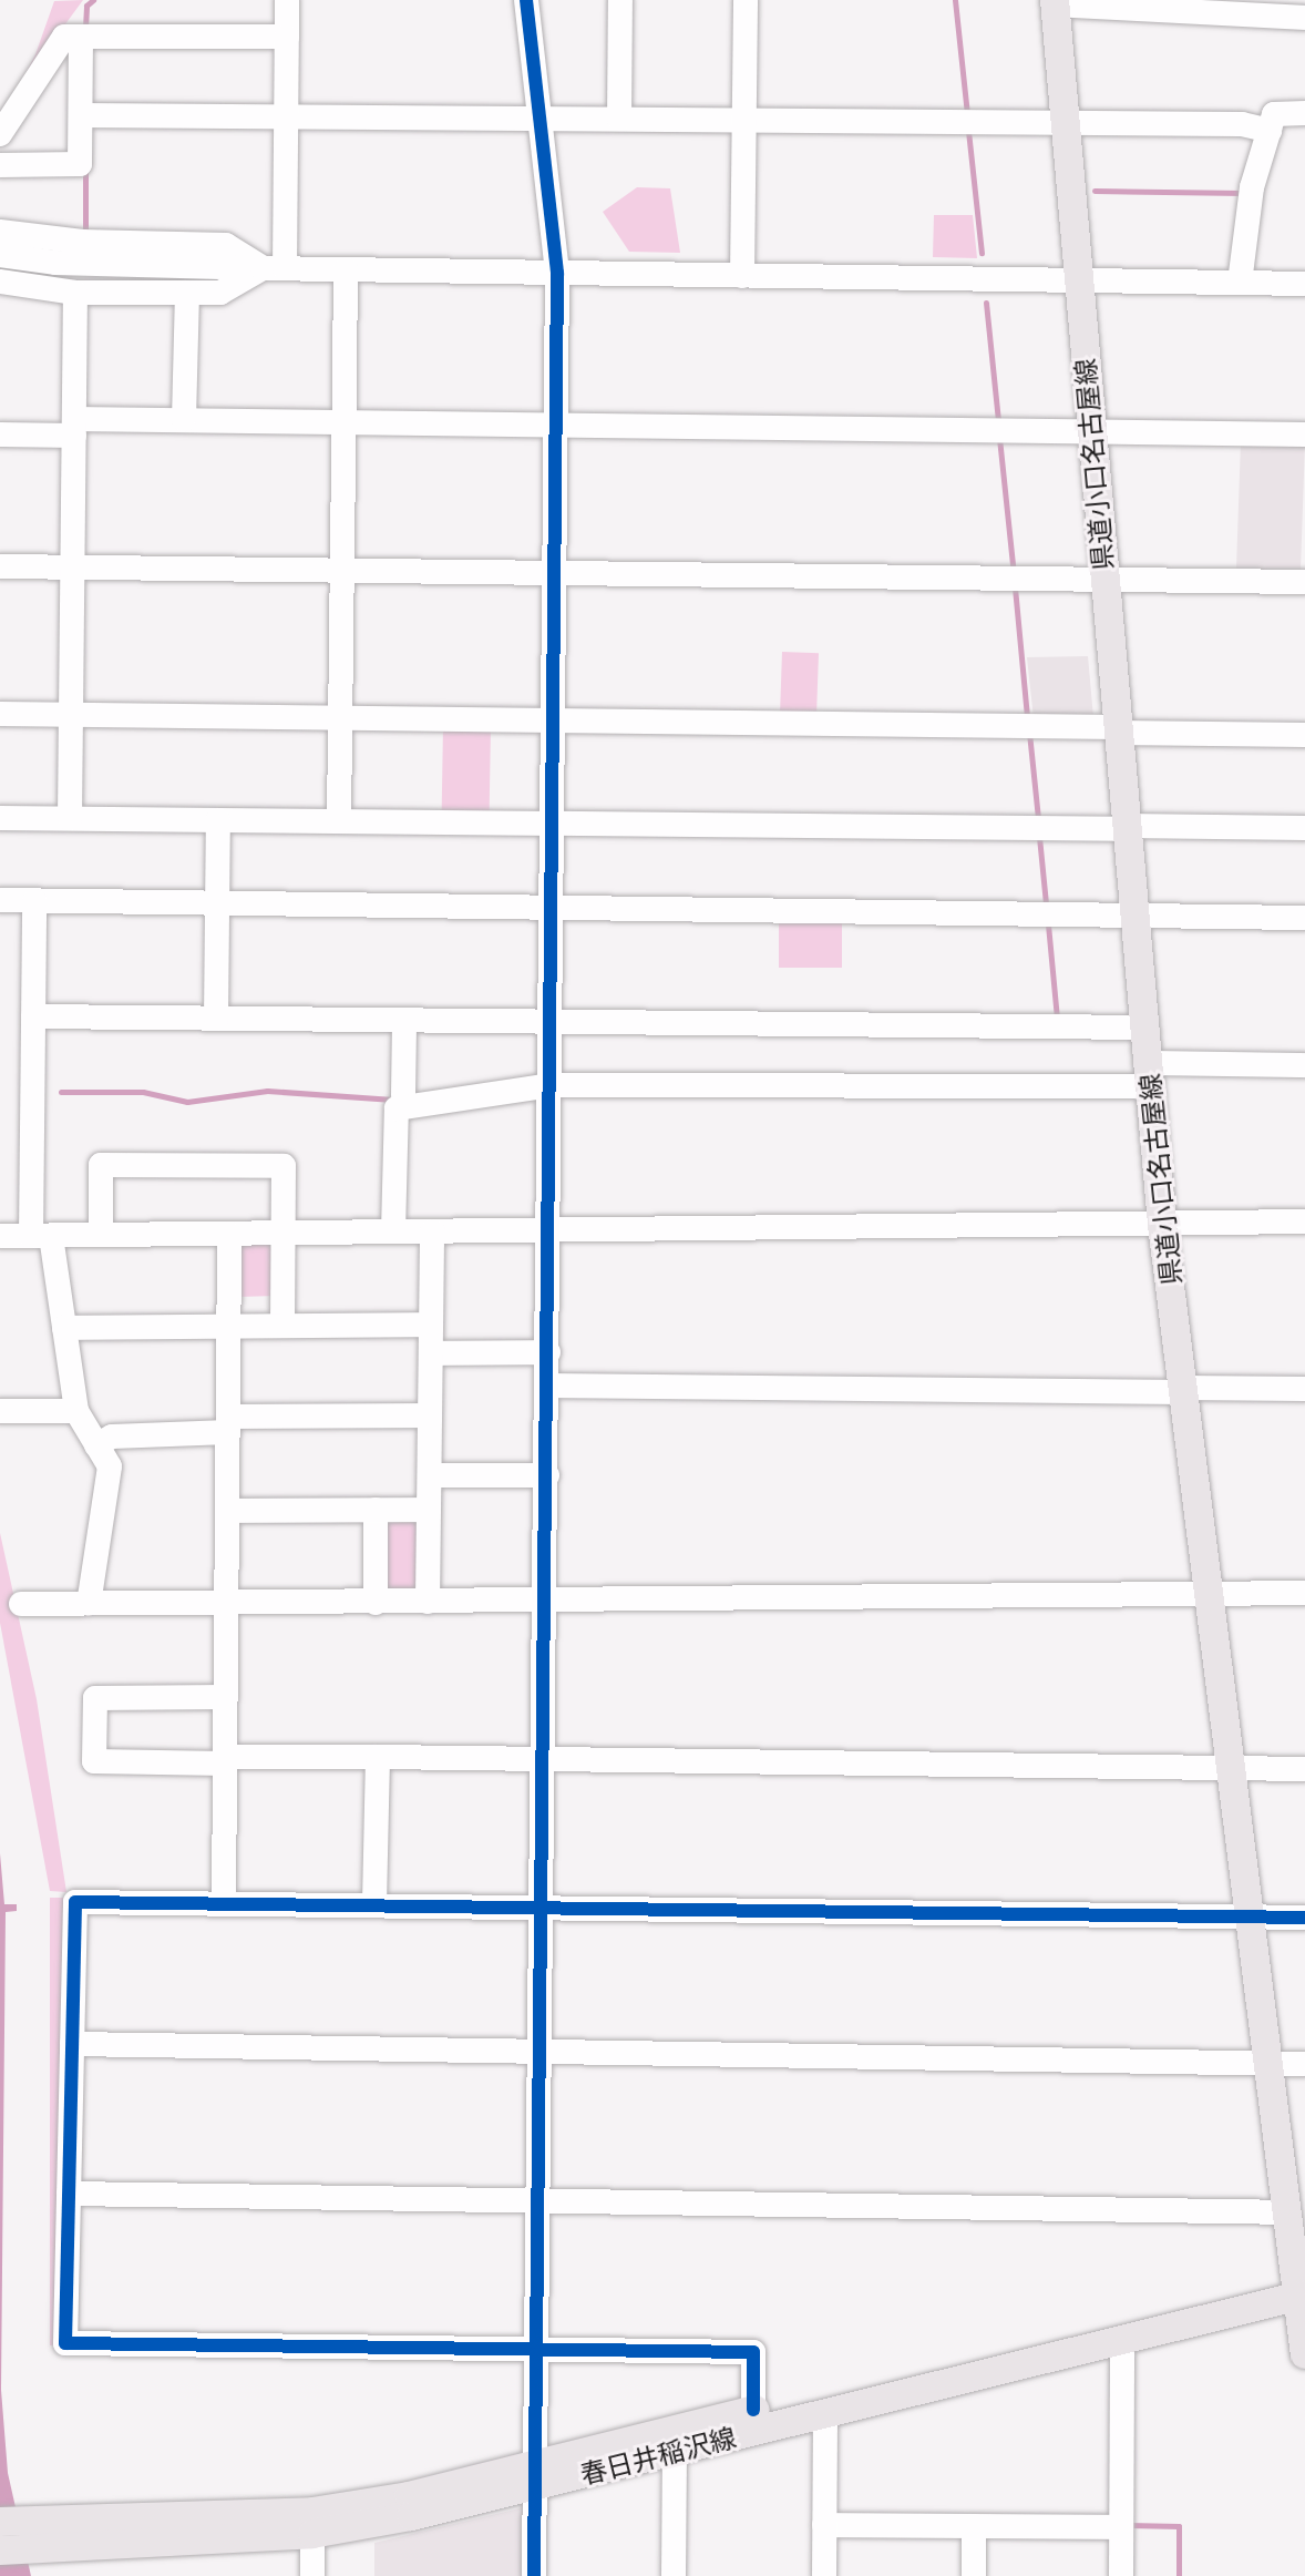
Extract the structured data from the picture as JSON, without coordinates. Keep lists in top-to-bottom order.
{
  "streets": {
    "main road": ["県道小口名古屋線", "春日井稲沢線"]
  },
  "crossings": [
    ["県道小口名古屋線", "春日井稲沢線"]
  ]
}
